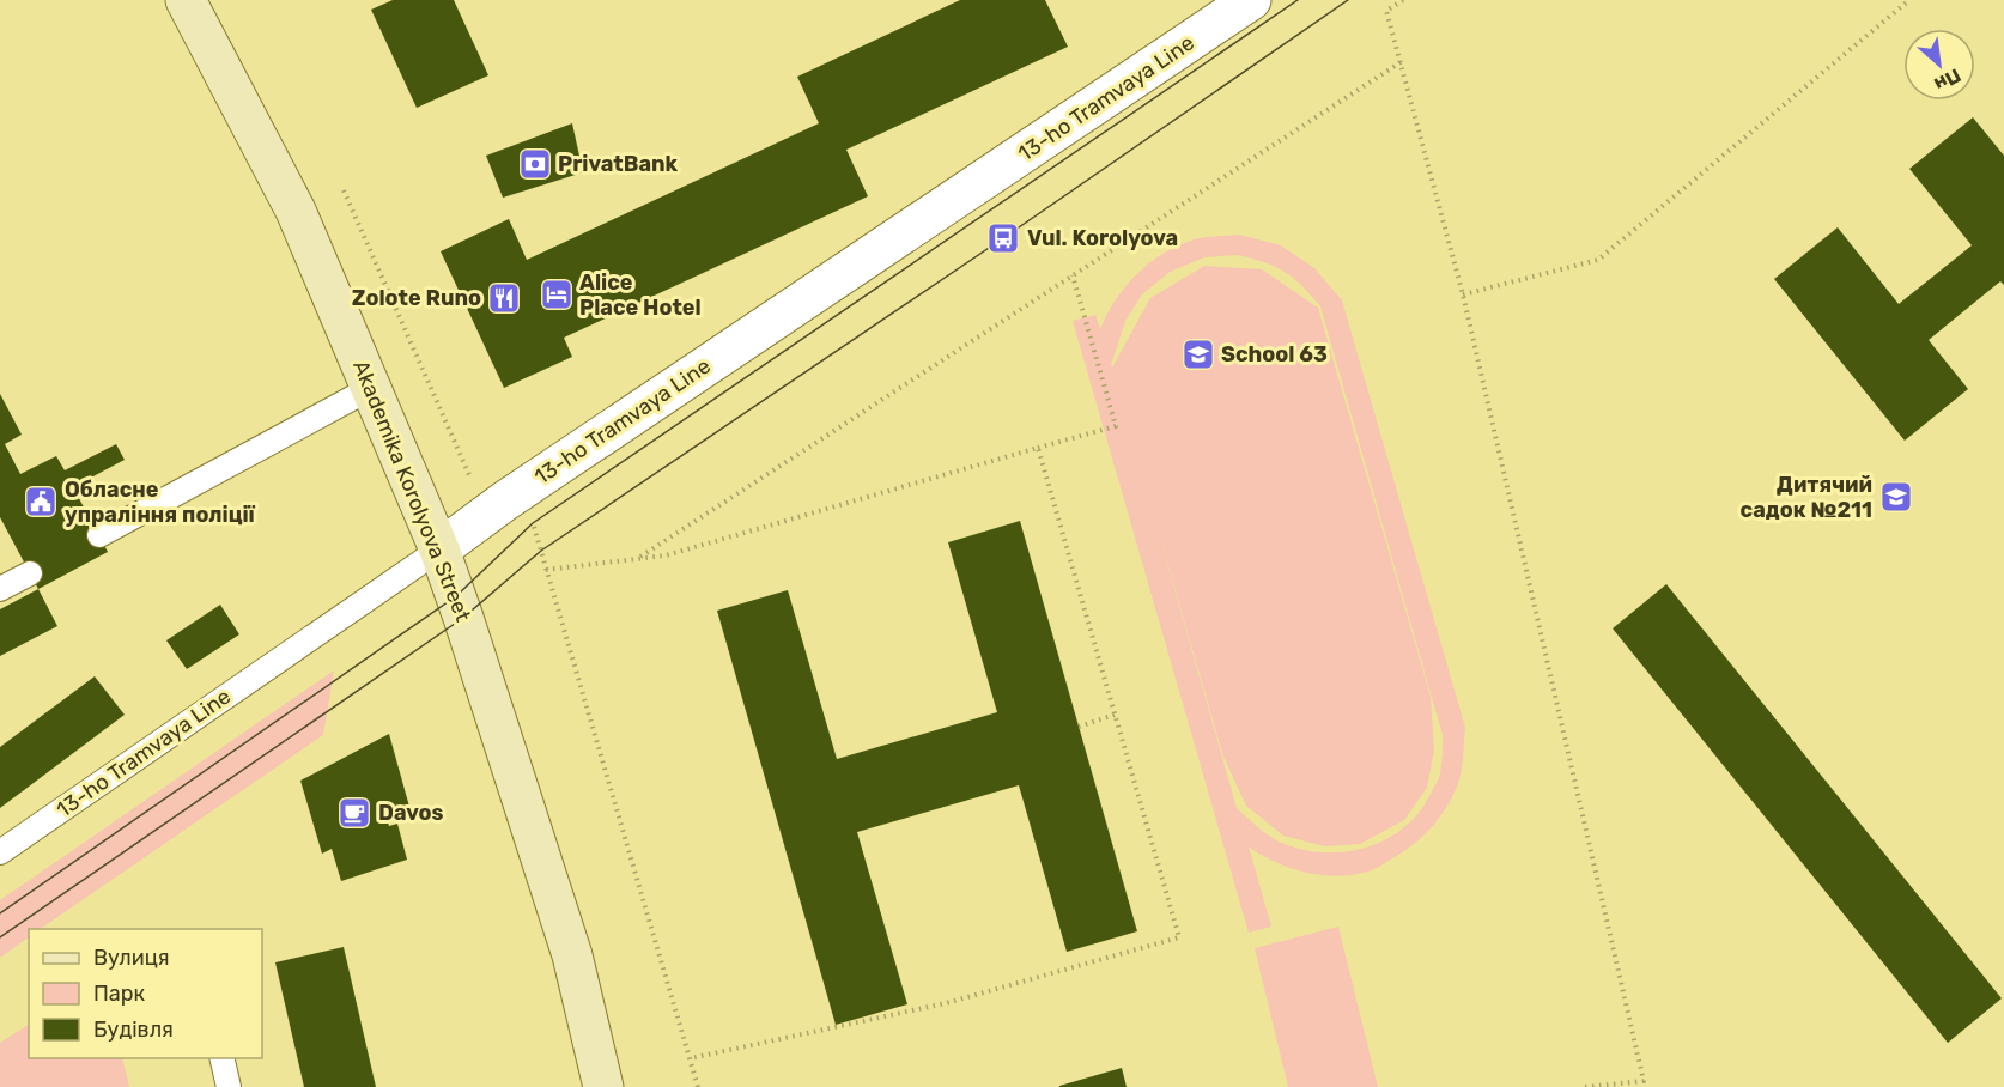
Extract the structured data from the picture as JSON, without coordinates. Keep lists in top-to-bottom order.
{
  "streets": {
    "main road": ["Akademika Korolyova Street"],
    "street": ["13-ho Tramvaya Line"]
  },
  "crossings": [
    ["13-ho Tramvaya Line", "Akademika Korolyova Street"]
  ],
  "places": {
    "bank": ["PrivatBank"],
    "bus stop": ["Vul. Korolyova"],
    "hotel": ["Alice Place Hotel"],
    "restaurant": ["Zolote Runo"],
    "school or university": ["School 63", "Дитячий садок №211"],
    "public building": ["Обласне упраління поліції"],
    "cafe": ["Davos"]
  },
  "legend": ["Вулиця", "Парк", "Будівля"],
  "north": "bottom right"
}
